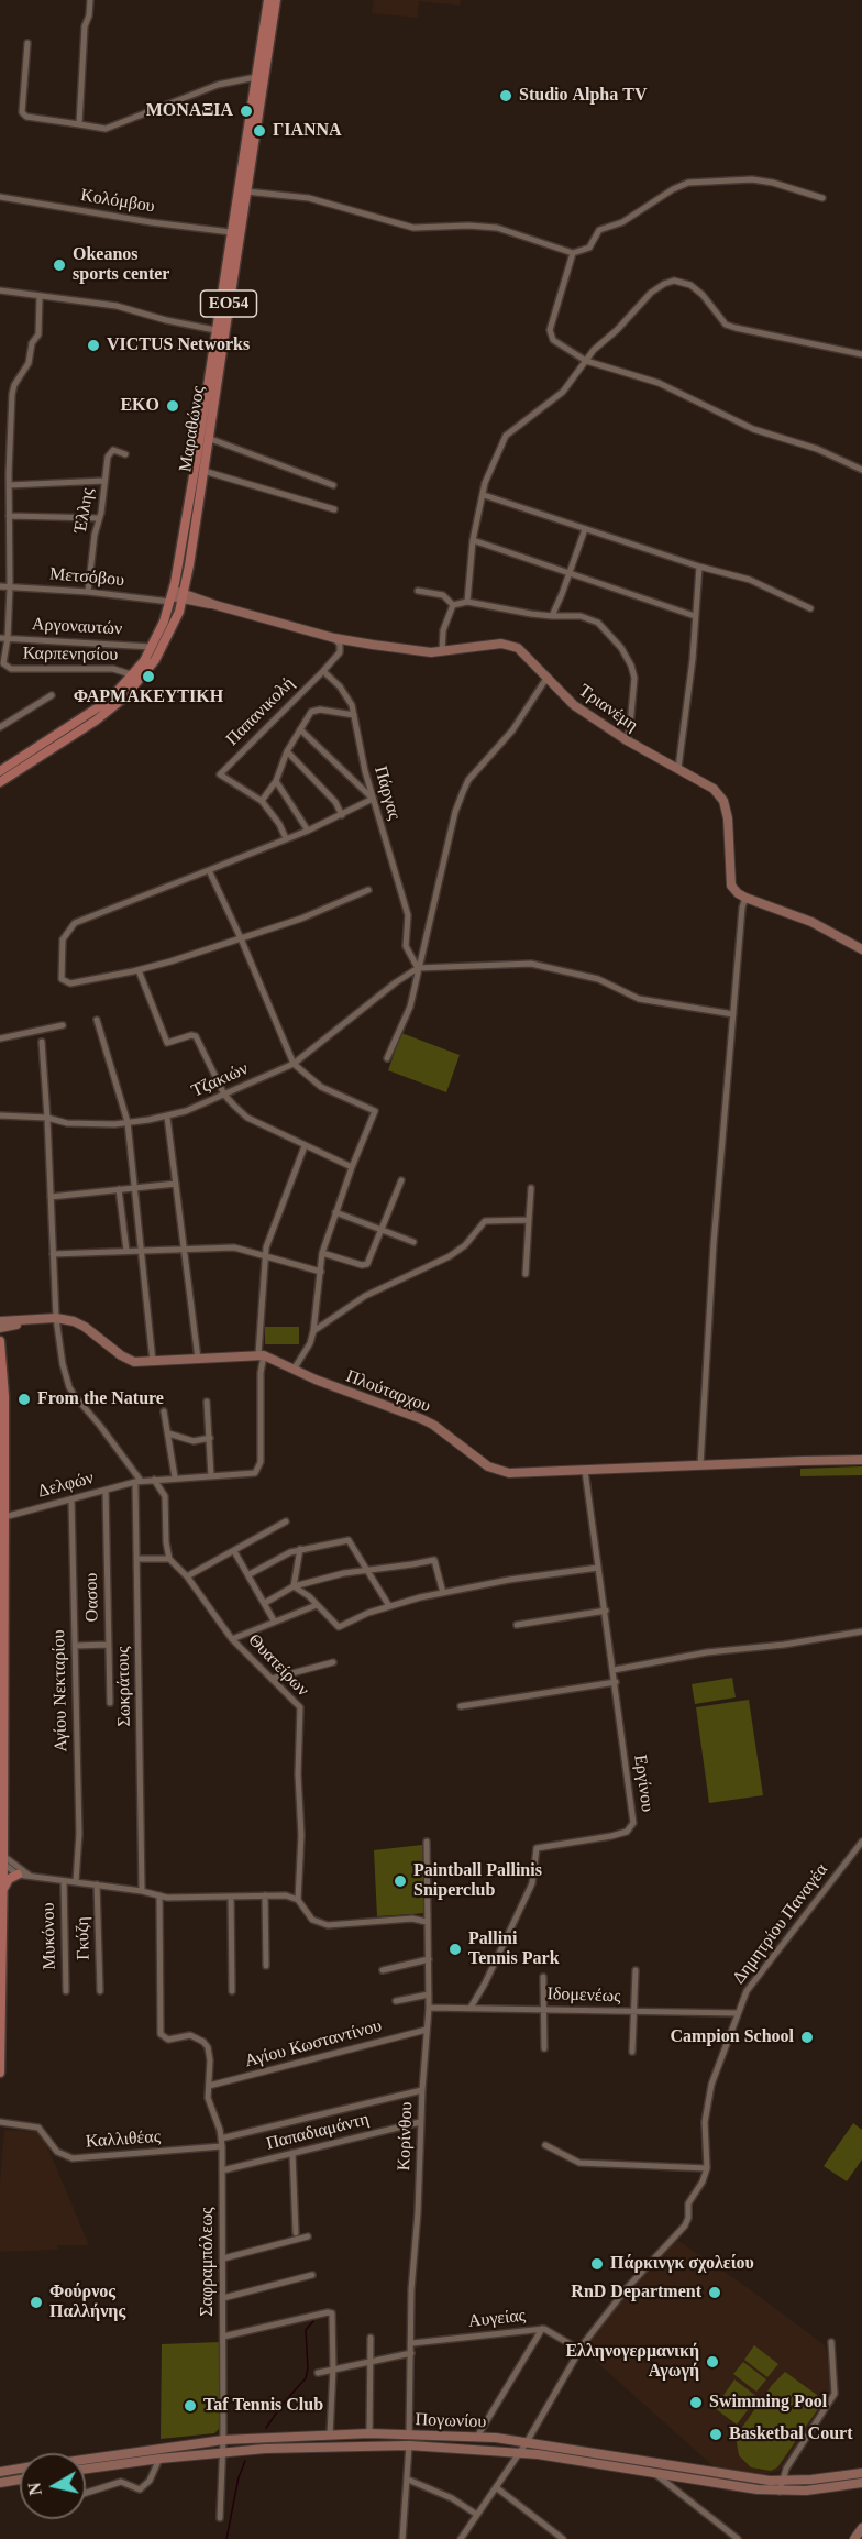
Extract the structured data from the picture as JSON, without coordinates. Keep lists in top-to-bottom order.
{
  "streets": {
    "main road": ["ΕΟ54", "Μαραθώνος"],
    "street": [
      "Κολόμβου",
      "Έλλης",
      "Μετσόβου",
      "Αργοναυτών",
      "Καρπενησίου",
      "Τριανέμη",
      "Παπανικολή",
      "Πάργας",
      "Τζακιών",
      "Πλούταρχου",
      "Δελφών",
      "Οασου",
      "Θυατείρων",
      "Σωκράτους",
      "Αγίου Νεκταρίου",
      "Εργίνου",
      "Δημητρίου Παναγέα",
      "Μυκόνου",
      "Γκύζη",
      "Ιδομενέως",
      "Αγίου Κωσταντίνου",
      "Παπαδιαμάντη",
      "Κορίνθου",
      "Καλλιθέας",
      "Σαφραμπόλεως",
      "Αυγείας",
      "Πογωνίου"
    ]
  },
  "crossings": [
    ["Κολόμβου", "Μαραθώνος"],
    ["Μαραθώνος", "Μετσόβου"],
    ["Μαραθώνος", "Αργοναυτών"],
    ["Μαραθώνος", "Καρπενησίου"],
    ["Μαραθώνος", "Τριανέμη"],
    ["Έλλης", "Μετσόβου"],
    ["Μετσόβου", "Τριανέμη"],
    ["Αργοναυτών", "Καρπενησίου"],
    ["Παπανικολή", "Πάργας"],
    ["Πάργας", "Τζακιών"],
    ["Πλούταρχου", "Δελφών"],
    ["Πλούταρχου", "Εργίνου"],
    ["Δελφών", "Οασου"],
    ["Δελφών", "Σωκράτους"],
    ["Δελφών", "Αγίου Νεκταρίου"],
    ["Εργίνου", "Ιδομενέως"],
    ["Δημητρίου Παναγέα", "Ιδομενέως"],
    ["Δημητρίου Παναγέα", "Αυγείας"],
    ["Δημητρίου Παναγέα", "Πογωνίου"],
    ["Ιδομενέως", "Κορίνθου"],
    ["Αγίου Κωσταντίνου", "Κορίνθου"],
    ["Αγίου Κωσταντίνου", "Σαφραμπόλεως"],
    ["Παπαδιαμάντη", "Κορίνθου"],
    ["Παπαδιαμάντη", "Σαφραμπόλεως"],
    ["Κορίνθου", "Αυγείας"],
    ["Κορίνθου", "Πογωνίου"],
    ["Καλλιθέας", "Σαφραμπόλεως"],
    ["Σαφραμπόλεως", "Πογωνίου"]
  ],
  "places": [
    "Studio Alpha TV",
    "ΜΟΝΑΞΙΑ",
    "ΓΙΑΝΝΑ",
    "Okeanos sports center",
    "VICTUS Networks",
    "EKO",
    "ΦΑΡΜΑΚΕΥΤΙΚΗ",
    "From the Nature",
    "Paintball Pallinis Sniperclub",
    "Pallini Tennis Park",
    "Campion School",
    "Πάρκινγκ σχολείου",
    "RnD Department",
    "Φούρνος Παλλήνης",
    "Ελληνογερμανική Αγωγή",
    "Swimming Pool",
    "Taf Tennis Club",
    "Basketbal Court"
  ],
  "north": "left"
}
